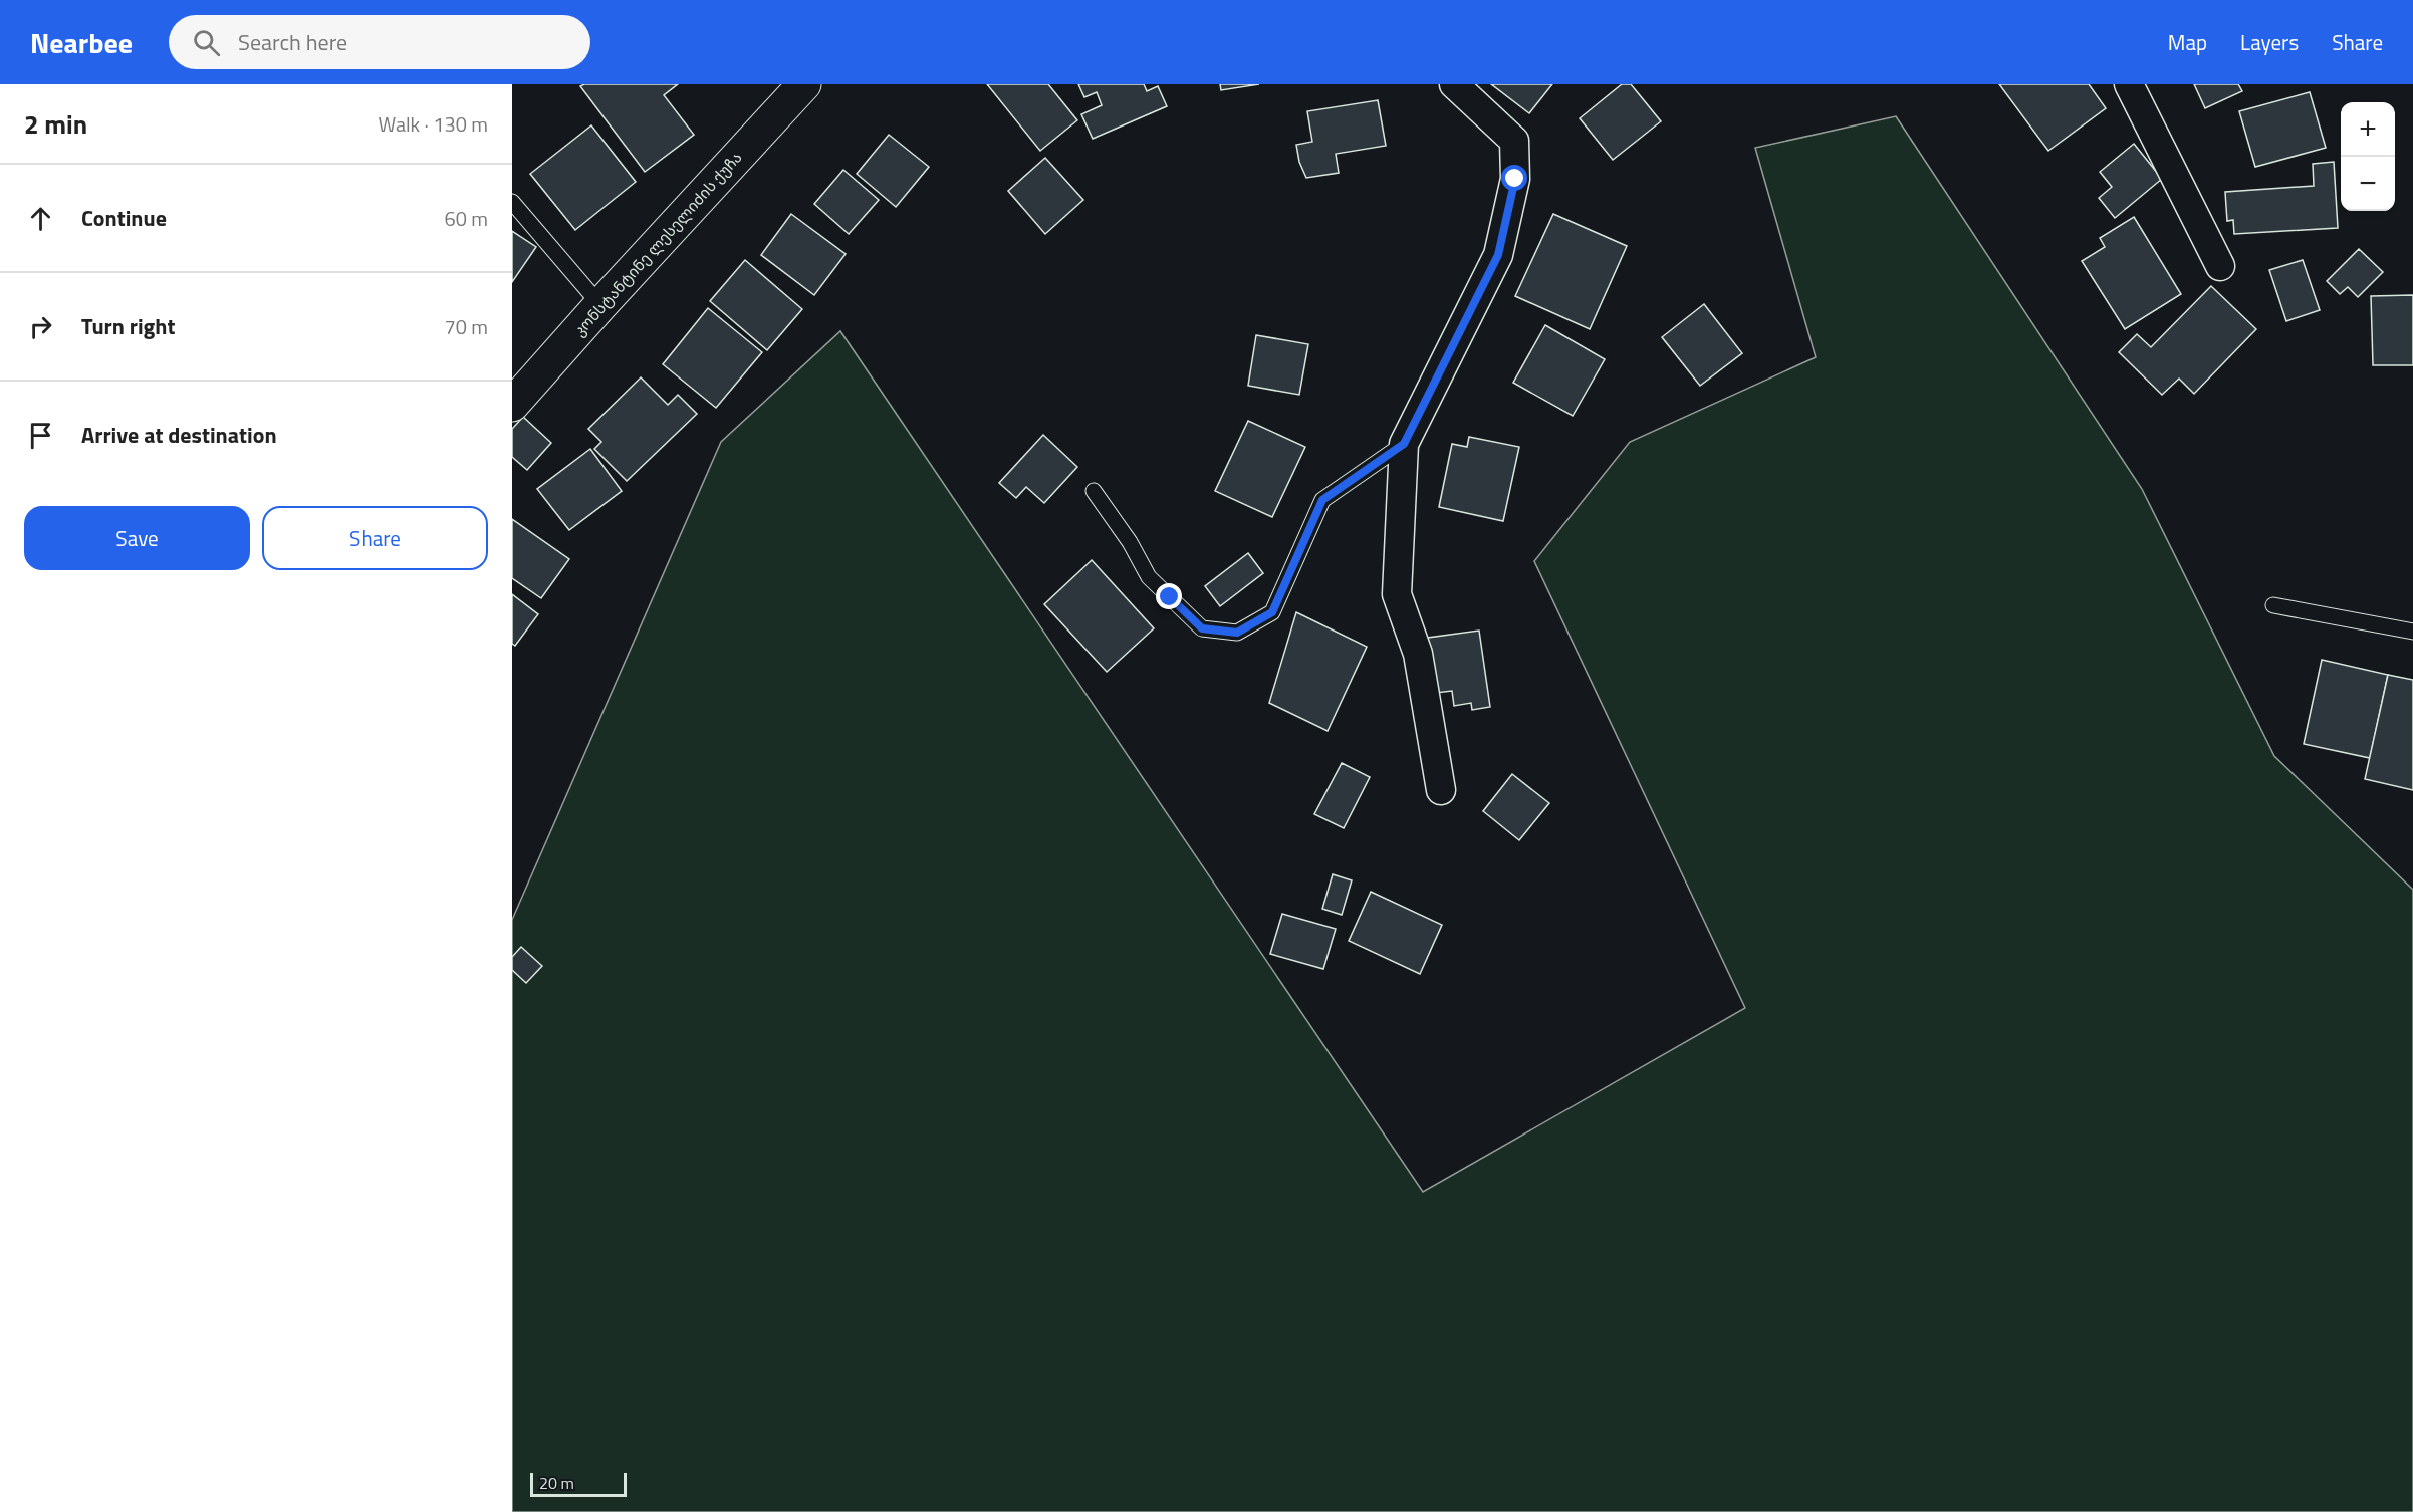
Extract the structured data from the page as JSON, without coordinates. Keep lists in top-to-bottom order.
{
  "streets": {
    "main road": ["კონსტანტინე ლესელიძის ქუჩა"]
  },
  "scale_bar": "20 m",
  "page": {
    "header": "Nearbee",
    "search": "Search here",
    "nav": ["Map", "Layers", "Share"],
    "heading": ["2 min", "Walk · 130 m"],
    "map_buttons": ["+", "−"],
    "list": [
      ["Continue", "60 m"],
      ["Turn right", "70 m"],
      "Arrive at destination"
    ],
    "buttons": ["Save", "Share"],
    "scale": "20 m"
  }
}
